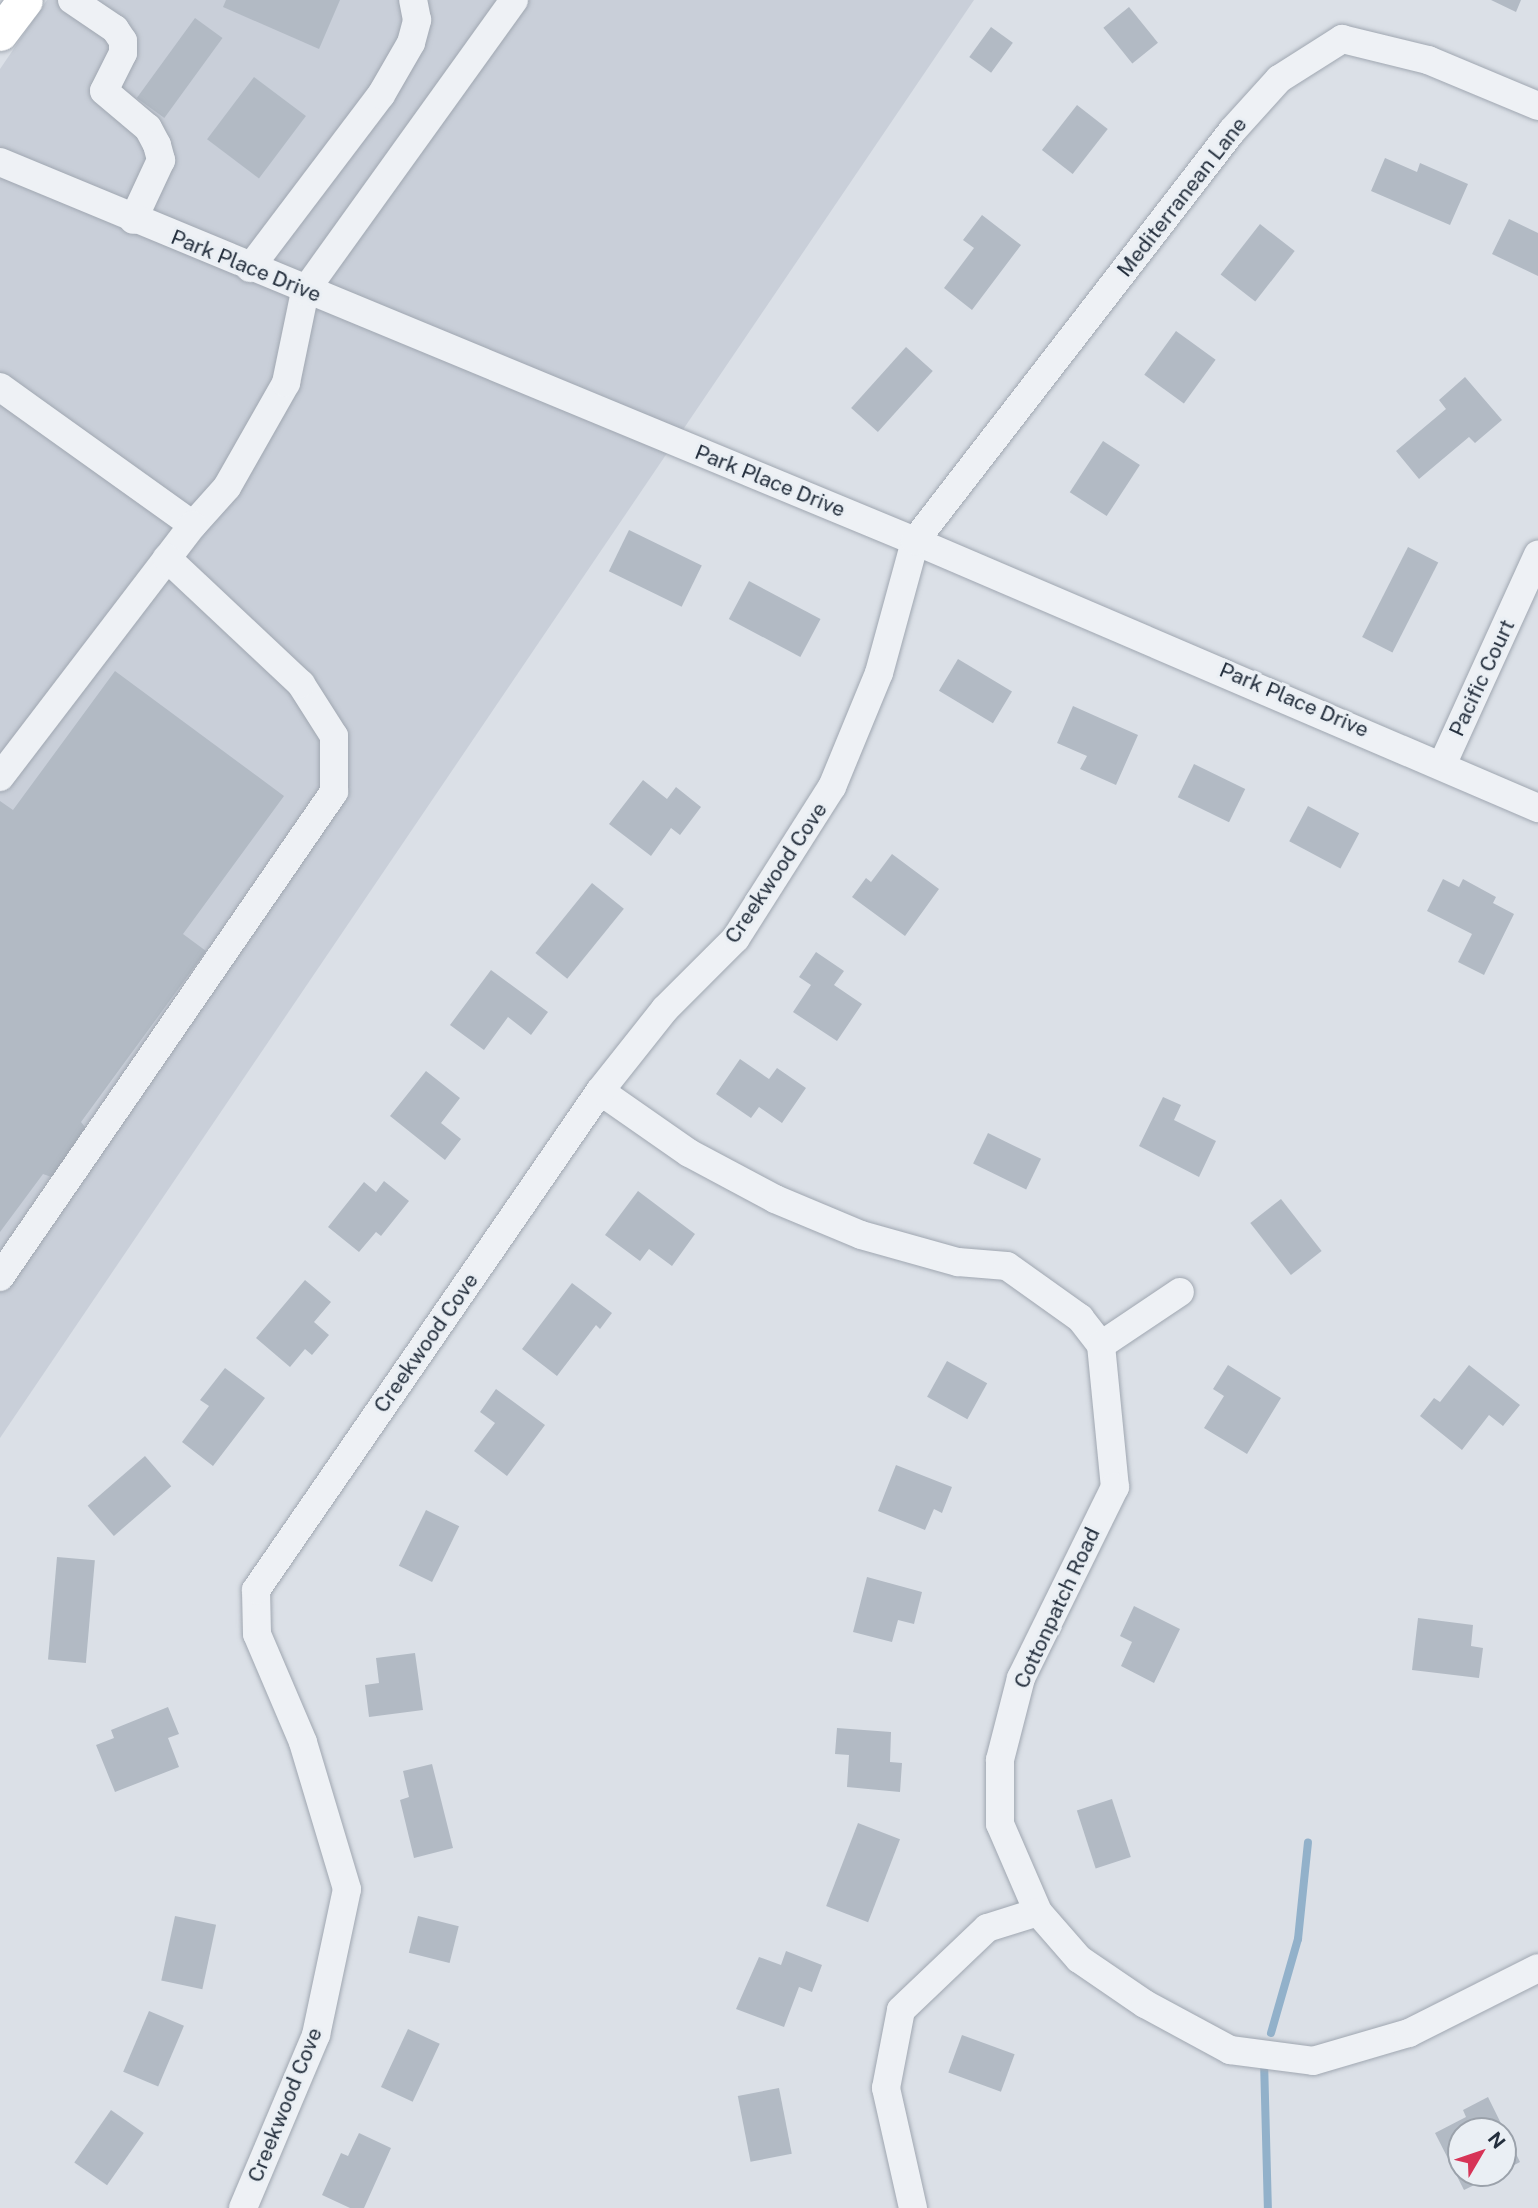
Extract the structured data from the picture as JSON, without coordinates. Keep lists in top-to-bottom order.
{
  "streets": {
    "street": [
      "Mediterranean Lane",
      "Park Place Drive",
      "Pacific Court",
      "Creekwood Cove",
      "Cottonpatch Road"
    ]
  },
  "crossings": [
    ["Mediterranean Lane", "Park Place Drive"],
    ["Mediterranean Lane", "Creekwood Cove"],
    ["Park Place Drive", "Pacific Court"],
    ["Park Place Drive", "Creekwood Cove"]
  ],
  "north": "top right"
}
